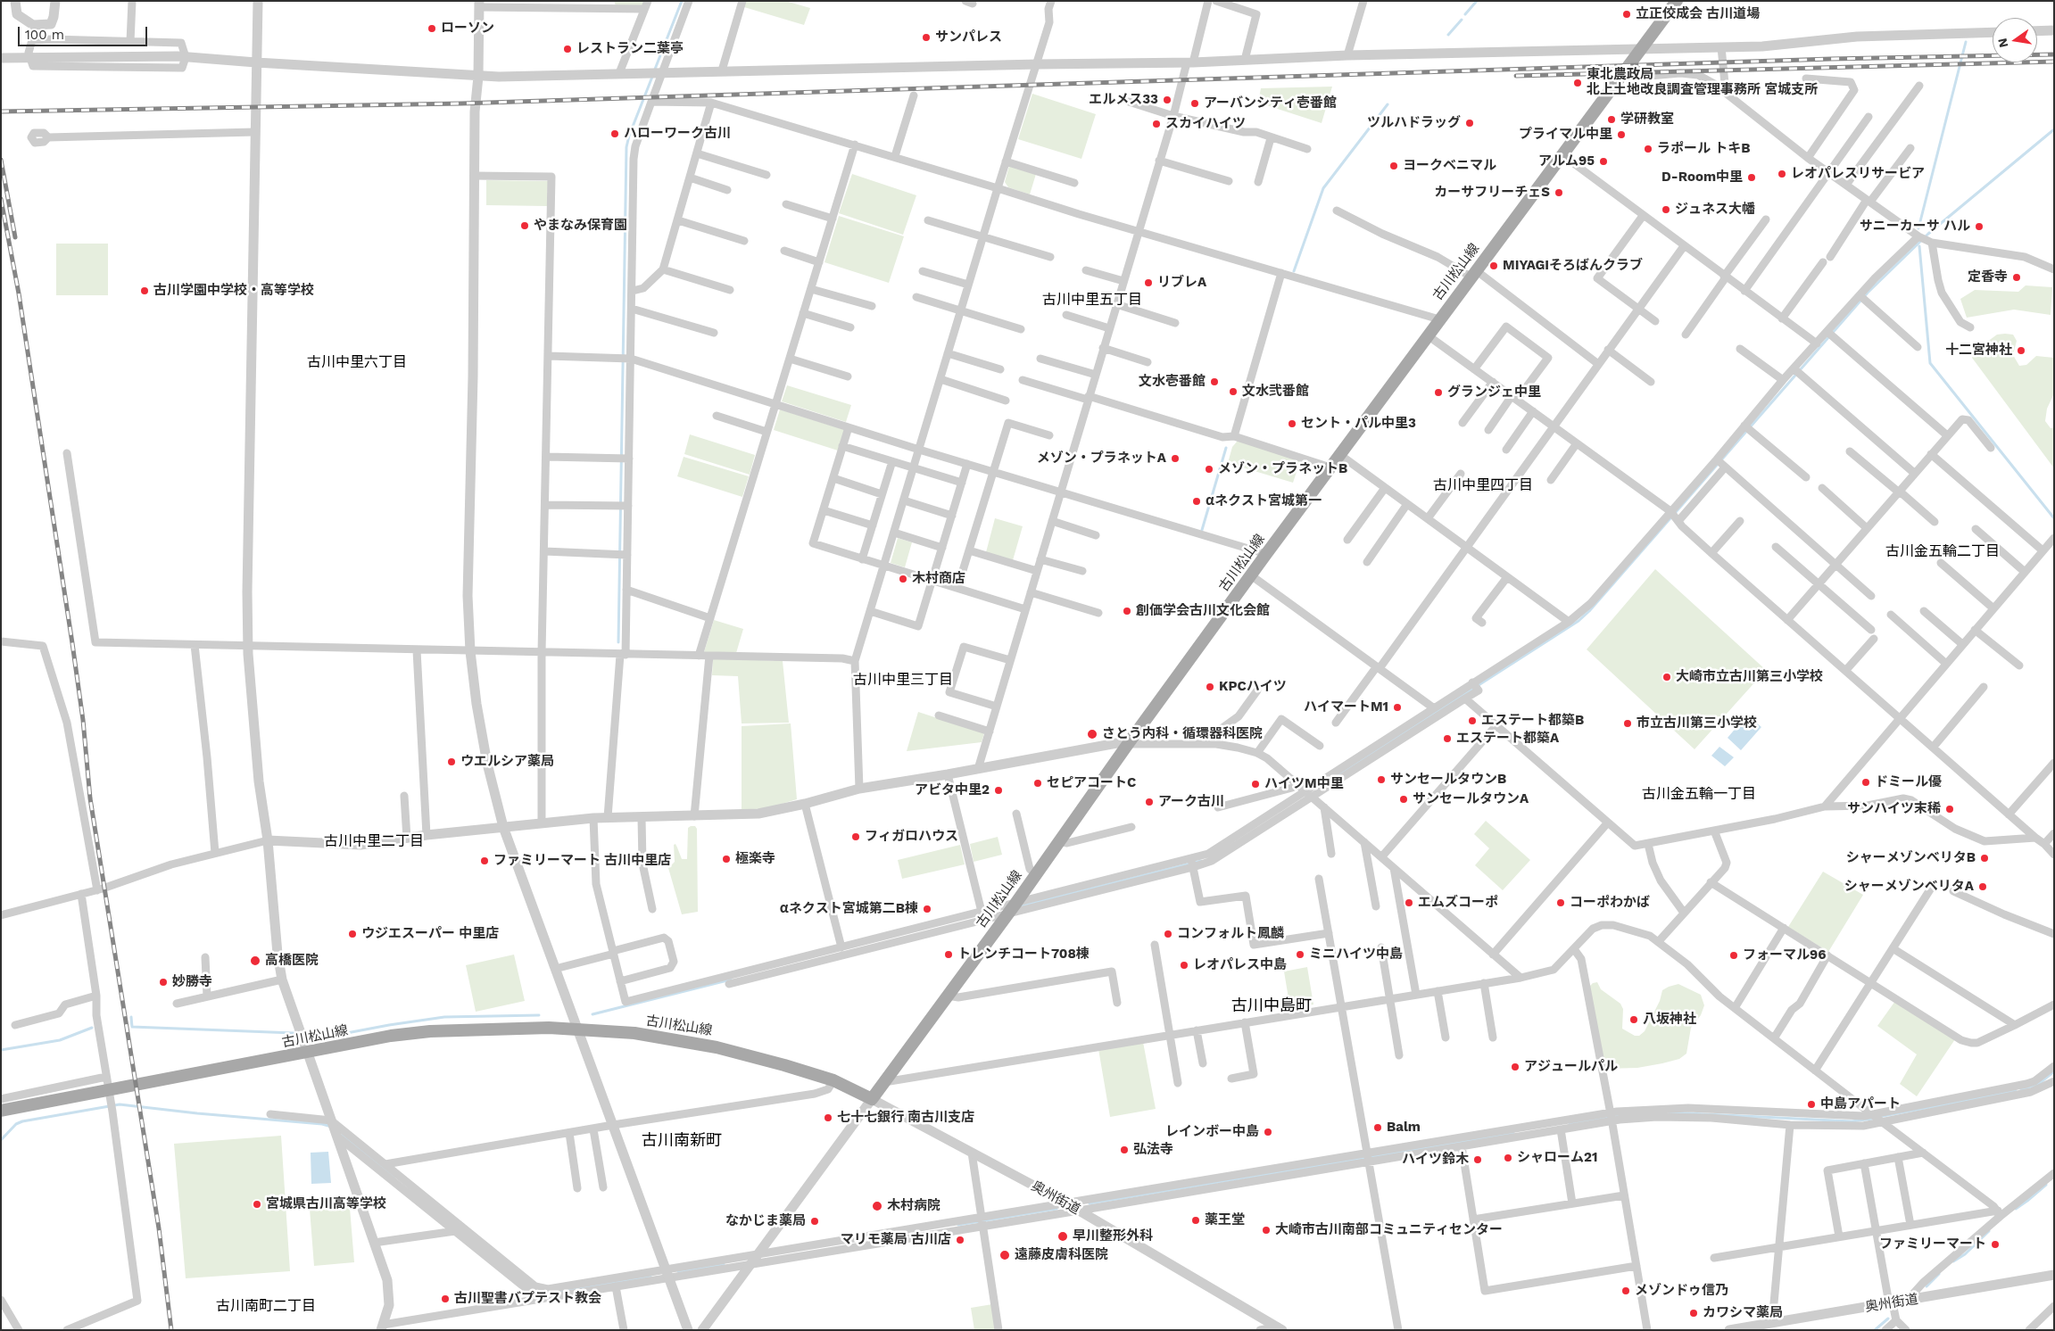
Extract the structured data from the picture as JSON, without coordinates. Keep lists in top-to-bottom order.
{
  "streets": {
    "main road": ["古川松山線"],
    "street": ["奥州街道"]
  },
  "crossings": [
    ["古川松山線", "奥州街道"]
  ],
  "districts": [
    "古川中里五丁目",
    "古川中里六丁目",
    "古川中里四丁目",
    "古川金五輪二丁目",
    "古川中里三丁目",
    "古川金五輪一丁目",
    "古川中里二丁目",
    "古川中島町",
    "古川南新町",
    "古川南町二丁目"
  ],
  "places": [
    "立正佼成会 古川道場",
    "ローソン",
    "サンパレス",
    "レストラン二葉亭",
    "東北農政局 北上土地改良調査管理事務所 宮城支所",
    "エルメス33",
    "アーバンシティ壱番館",
    "学研教室",
    "ツルハドラッグ",
    "スカイハイツ",
    "ハローワーク古川",
    "プライマル中里",
    "ラポール トキB",
    "アルム95",
    "ヨークベニマル",
    "レオパレスリサービア",
    "D-Room中里",
    "カーサフリーチェS",
    "ジュネス大幡",
    "やまなみ保育園",
    "サニーカーサ ハル",
    "MIYAGIそろばんクラブ",
    "定香寺",
    "リブレA",
    "古川学園中学校・高等学校",
    "十二宮神社",
    "文水壱番館",
    "文水弐番館",
    "グランジェ中里",
    "セント・パル中里3",
    "メゾン・プラネットA",
    "メゾン・プラネットB",
    "αネクスト宮城第一",
    "木村商店",
    "創価学会古川文化会館",
    "大崎市立古川第三小学校",
    "KPCハイツ",
    "ハイマートM1",
    "エステート都築B",
    "市立古川第三小学校",
    "さとう内科・循環器科医院",
    "エステート都築A",
    "ウエルシア薬局",
    "サンセールタウンB",
    "ドミール優",
    "セピアコートC",
    "ハイツM中里",
    "アビタ中里2",
    "サンセールタウンA",
    "アーク古川",
    "サンハイツ末稀",
    "フィガロハウス",
    "シャーメゾンベリタB",
    "極楽寺",
    "ファミリーマート 古川中里店",
    "シャーメゾンベリタA",
    "エムズコーポ",
    "コーポわかば",
    "αネクスト宮城第二B棟",
    "ウジエスーパー 中里店",
    "コンフォルト鳳麟",
    "トレンチコート708棟",
    "ミニハイツ中島",
    "フォーマル96",
    "高橋医院",
    "レオパレス中島",
    "妙勝寺",
    "八坂神社",
    "アジュールパル",
    "中島アパート",
    "七十七銀行 南古川支店",
    "Balm",
    "レインボー中島",
    "弘法寺",
    "シャローム21",
    "ハイツ鈴木",
    "宮城県古川高等学校",
    "木村病院",
    "薬王堂",
    "なかじま薬局",
    "大崎市古川南部コミュニティセンター",
    "早川整形外科",
    "マリモ薬局 古川店",
    "ファミリーマート",
    "遠藤皮膚科医院",
    "メゾンドゥ信乃",
    "古川聖書バプテスト教会",
    "カワシマ薬局"
  ],
  "scale_bar": "100 m",
  "north": "left"
}
